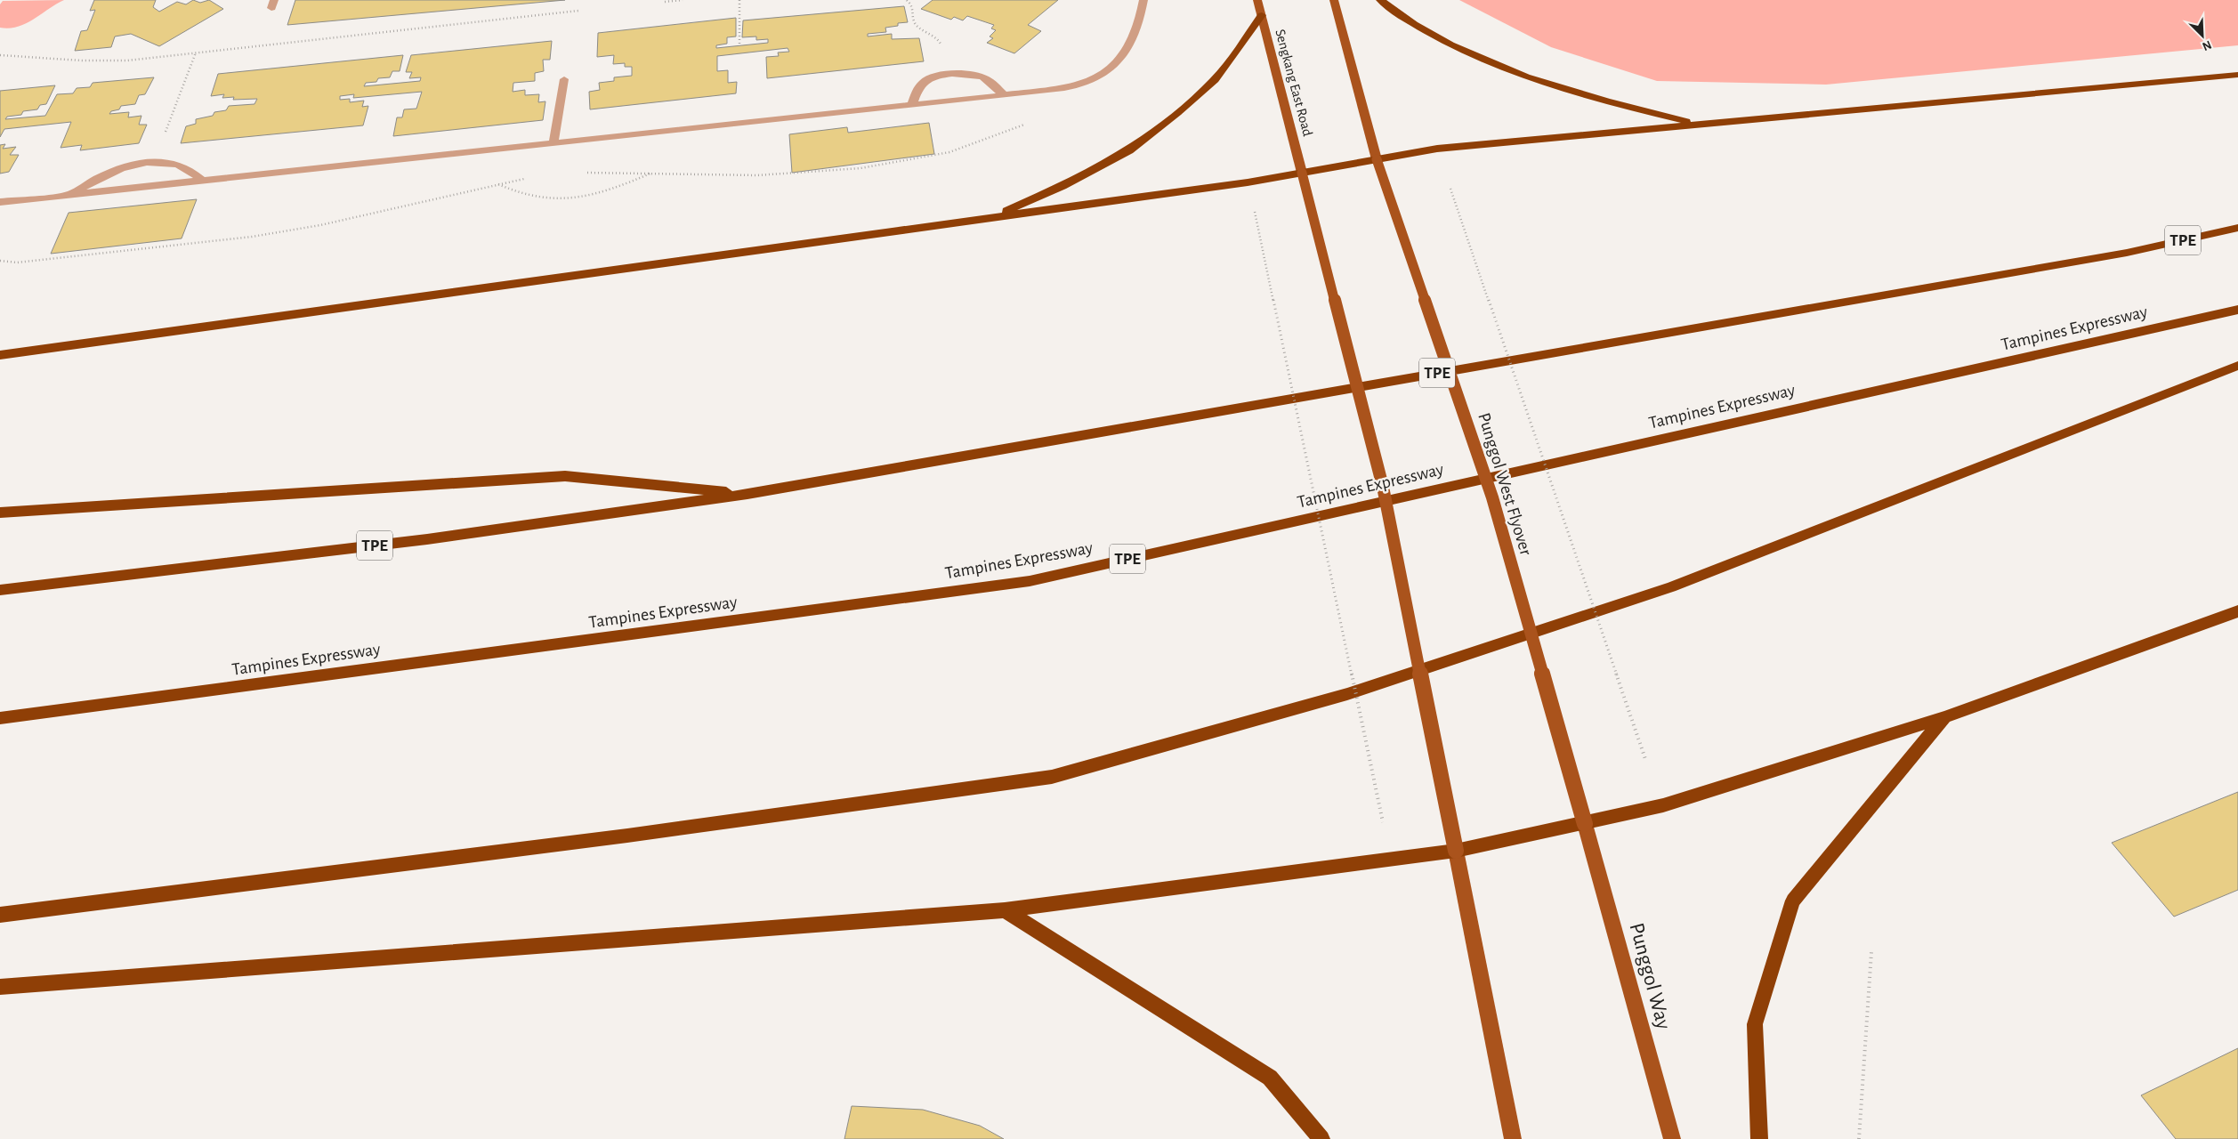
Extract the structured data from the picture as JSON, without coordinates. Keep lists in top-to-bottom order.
{
  "streets": {
    "highway": ["TPE", "Tampines Expressway"],
    "main road": ["Sengkang East Road", "Punggol West Flyover", "Punggol Way"]
  },
  "crossings": [
    ["Punggol West Flyover", "Punggol Way"]
  ],
  "north": "bottom right"
}
